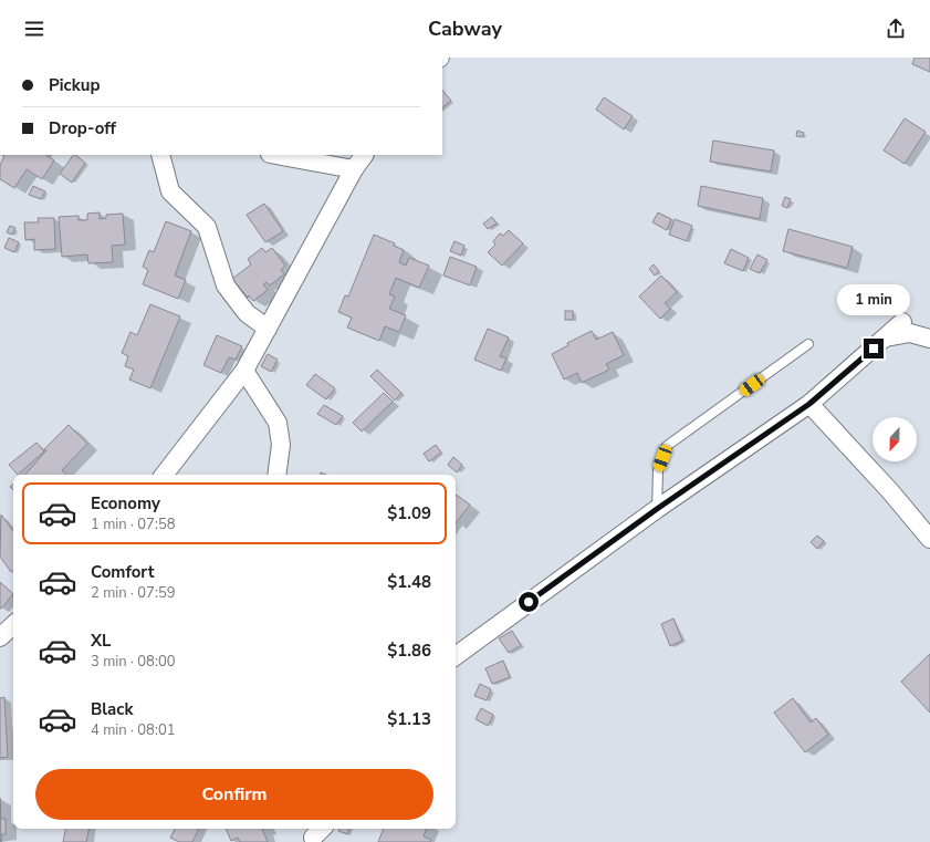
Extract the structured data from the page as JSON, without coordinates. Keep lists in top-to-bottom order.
{
  "north": "bottom",
  "page": {
    "header": "Cabway",
    "banner": ["Pickup", "Drop-off"],
    "bubble": "1 min",
    "list": [
      {
        "name": "Economy",
        "note": "1 min · 07:58",
        "value": "$1.09"
      },
      {
        "name": "Comfort",
        "note": "2 min · 07:59",
        "value": "$1.48"
      },
      {
        "name": "XL",
        "note": "3 min · 08:00",
        "value": "$1.86"
      },
      {
        "name": "Black",
        "note": "4 min · 08:01",
        "value": "$1.13"
      }
    ],
    "buttons": "Confirm"
  }
}
